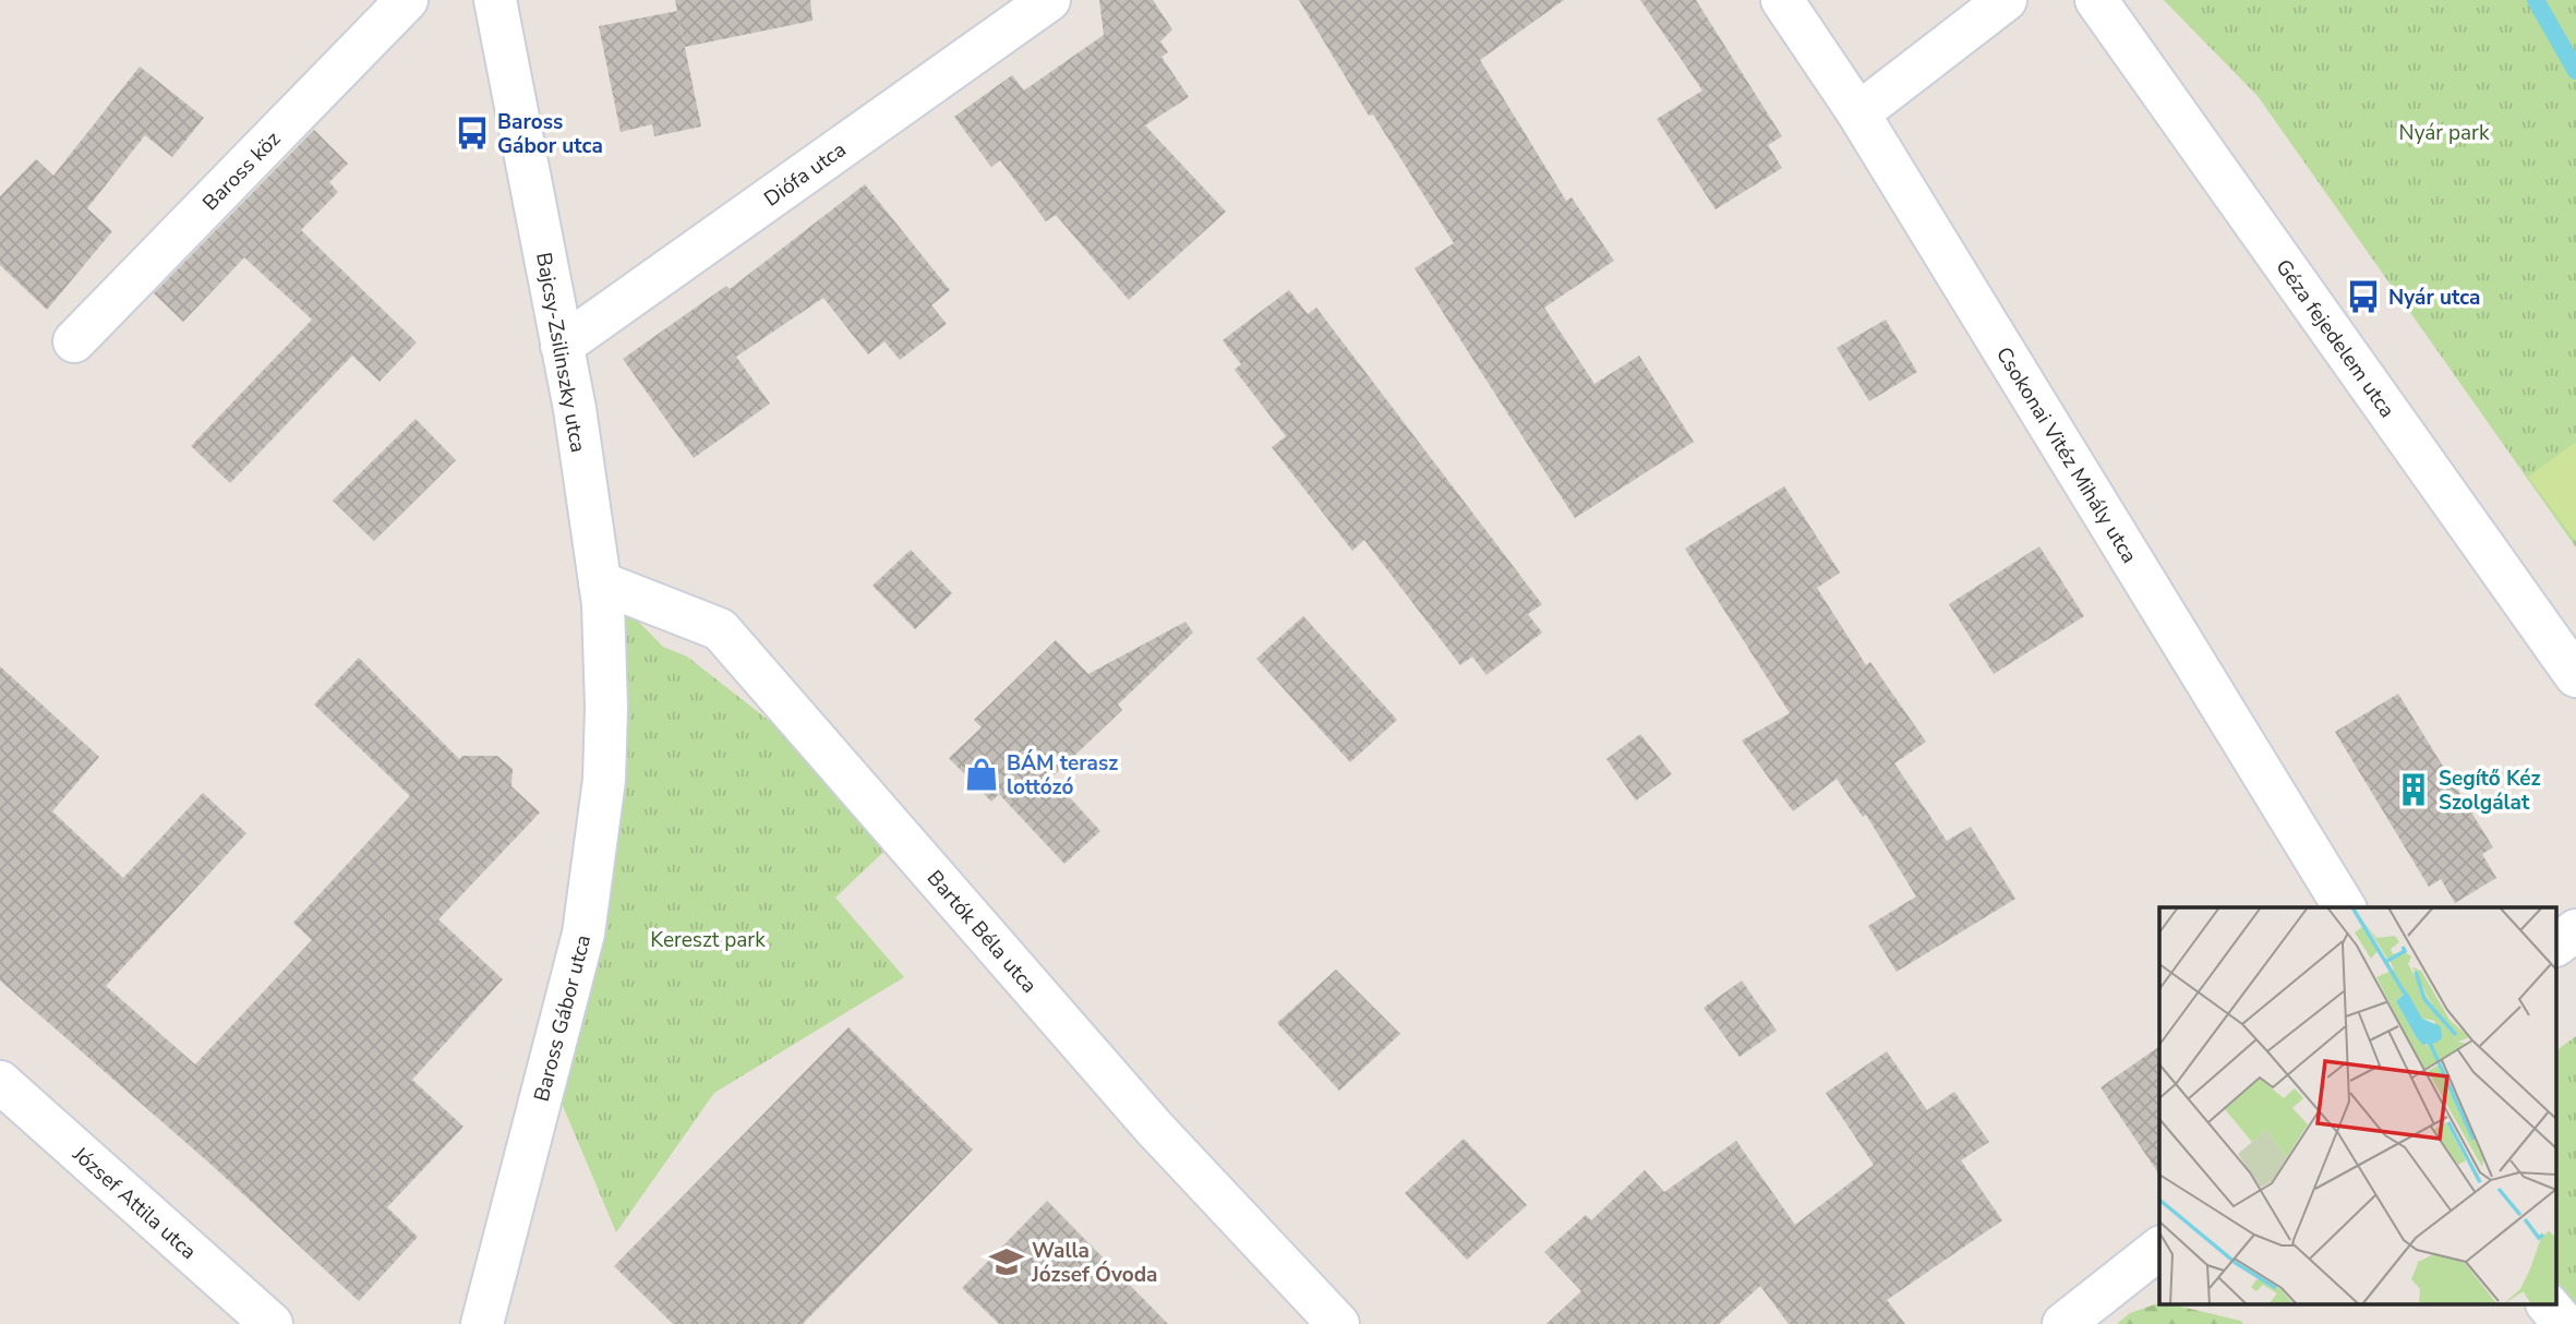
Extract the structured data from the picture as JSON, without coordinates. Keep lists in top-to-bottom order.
{
  "streets": {
    "street": [
      "Baross köz",
      "Diófa utca",
      "Géza fejedelem utca",
      "Bajcsy-Zsilinszky utca",
      "Csokonai Vitéz Mihály utca",
      "Bartók Béla utca",
      "Baross Gábor utca",
      "József Attila utca"
    ]
  },
  "crossings": [
    ["Diófa utca", "Bajcsy-Zsilinszky utca"],
    ["Bajcsy-Zsilinszky utca", "Bartók Béla utca"],
    ["Bajcsy-Zsilinszky utca", "Baross Gábor utca"]
  ],
  "parks": ["Nyár park", "Kereszt park"],
  "places": {
    "bus stop": ["Baross Gábor utca", "Nyár utca"],
    "shop": ["BÁM terasz lottózó"],
    "building": ["Segítő Kéz Szolgálat"],
    "school or university": ["Walla József Óvoda"]
  }
}
